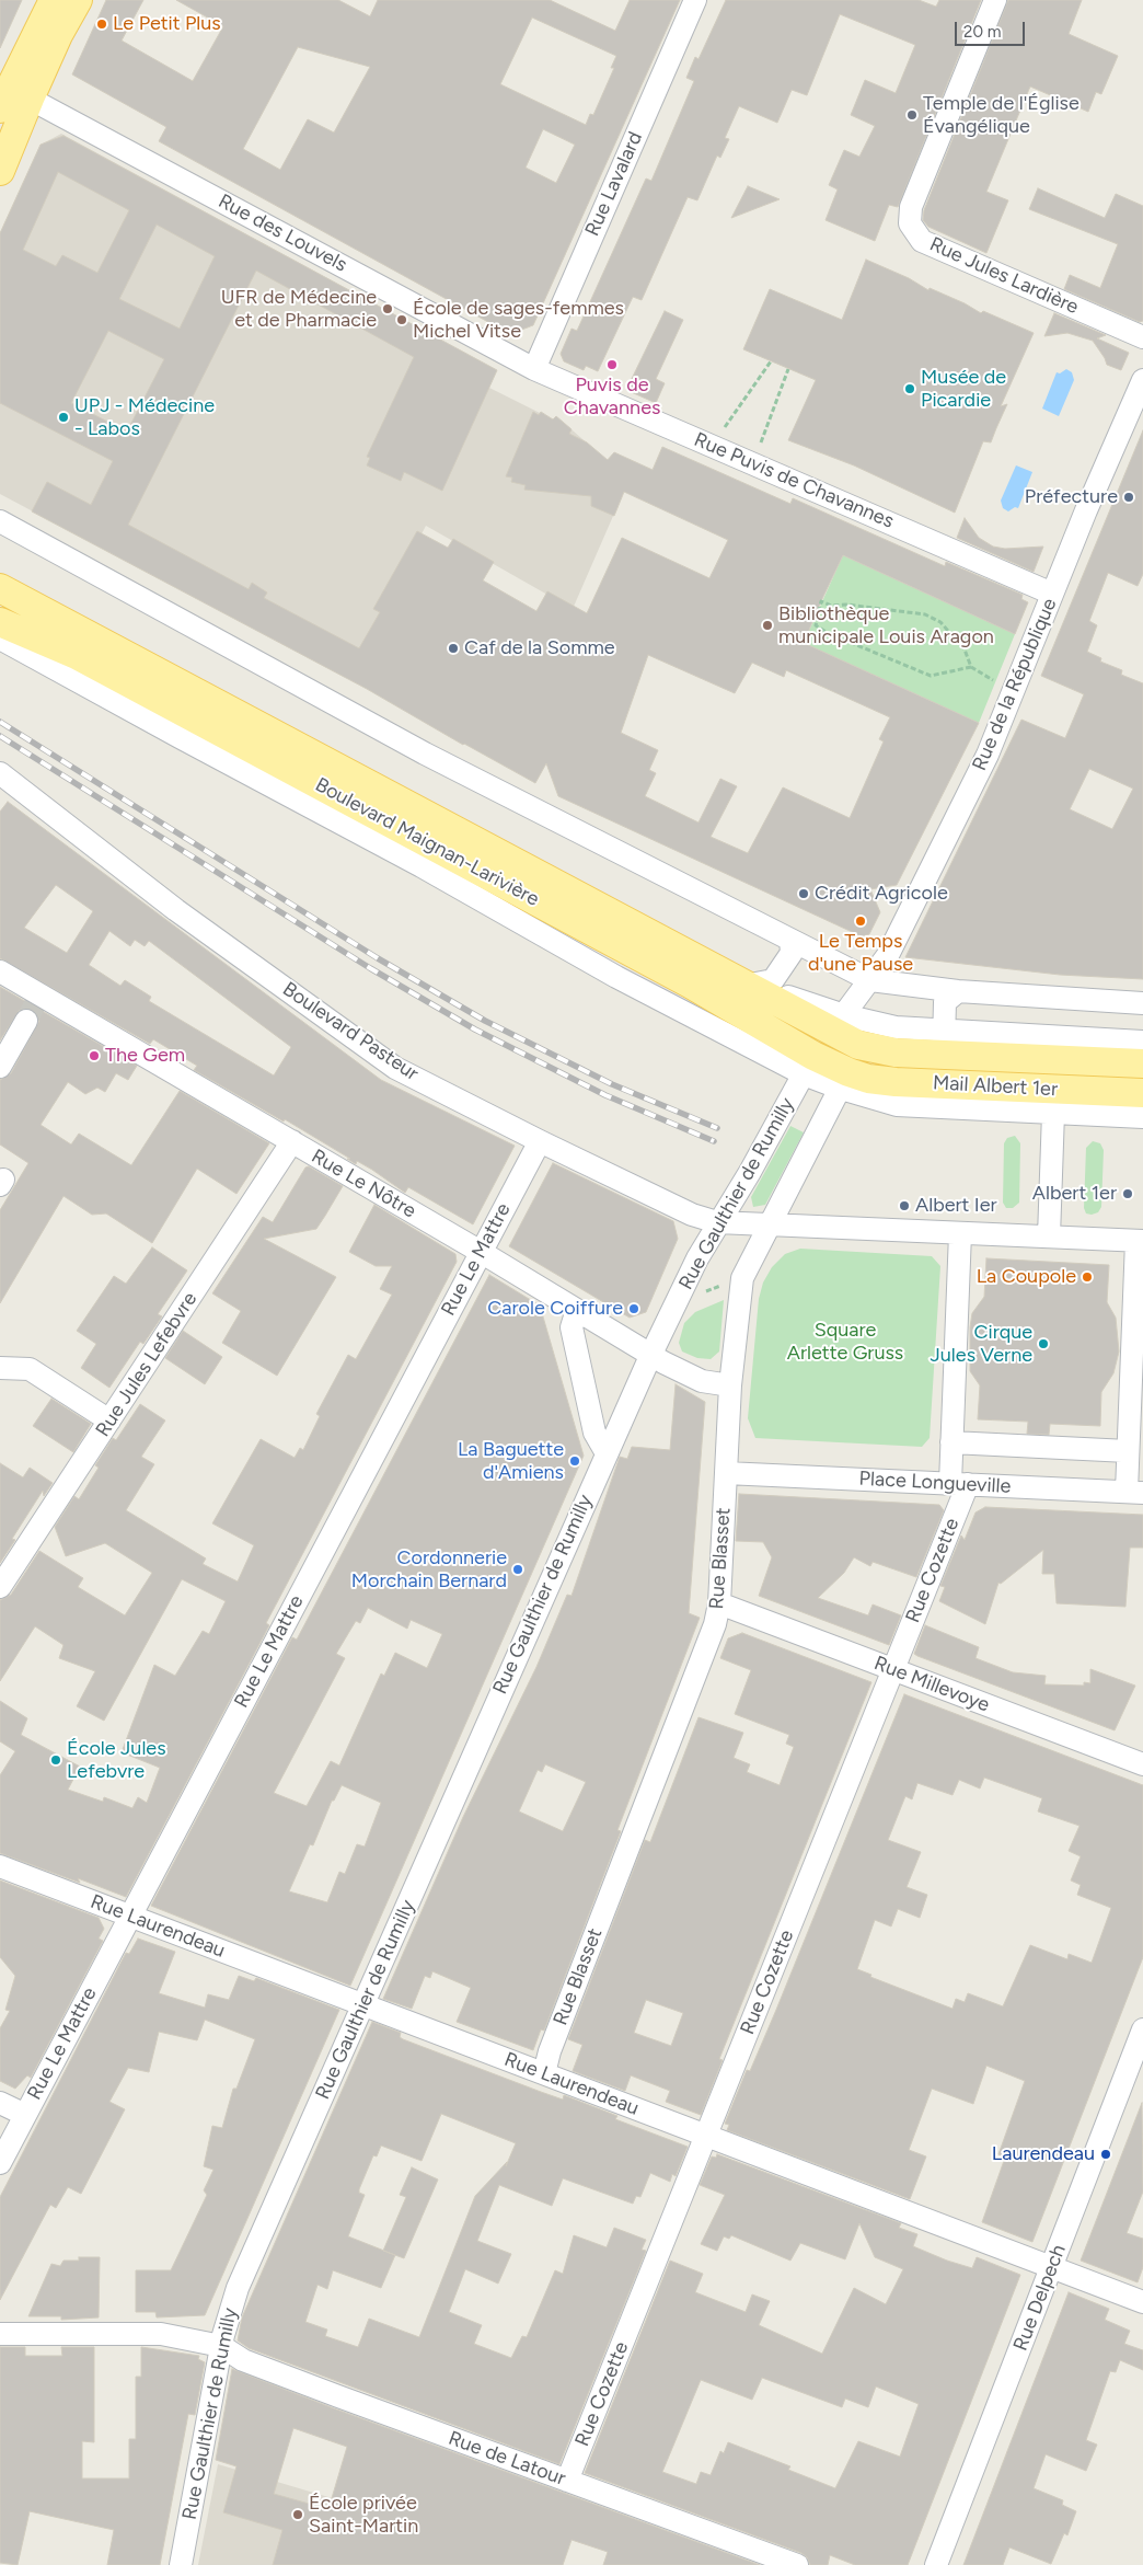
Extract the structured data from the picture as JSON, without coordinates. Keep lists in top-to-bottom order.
{
  "streets": {
    "main road": ["Boulevard Maignan-Larivière", "Mail Albert 1er"],
    "street": [
      "Rue Lavalard",
      "Rue des Louvels",
      "Rue Jules Lardière",
      "Rue Puvis de Chavannes",
      "Rue de la République",
      "Boulevard Pasteur",
      "Rue Le Nôtre",
      "Rue Gaulthier de Rumilly",
      "Rue Le Mattre",
      "Rue Jules Lefebvre",
      "Place Longueville",
      "Rue Blasset",
      "Rue Cozette",
      "Rue Millevoye",
      "Rue Laurendeau",
      "Rue Delpech",
      "Rue de Latour"
    ]
  },
  "crossings": [
    ["Rue Lavalard", "Rue des Louvels"],
    ["Rue Lavalard", "Rue Puvis de Chavannes"],
    ["Rue des Louvels", "Rue Puvis de Chavannes"],
    ["Rue Puvis de Chavannes", "Rue de la République"],
    ["Rue de la République", "Boulevard Maignan-Larivière"],
    ["Boulevard Maignan-Larivière", "Mail Albert 1er"],
    ["Boulevard Maignan-Larivière", "Rue Gaulthier de Rumilly"],
    ["Boulevard Maignan-Larivière", "Rue Blasset"],
    ["Boulevard Pasteur", "Rue Gaulthier de Rumilly"],
    ["Boulevard Pasteur", "Rue Le Mattre"],
    ["Boulevard Pasteur", "Rue Blasset"],
    ["Mail Albert 1er", "Rue Blasset"],
    ["Rue Le Nôtre", "Rue Gaulthier de Rumilly"],
    ["Rue Le Nôtre", "Rue Le Mattre"],
    ["Rue Le Nôtre", "Rue Jules Lefebvre"],
    ["Rue Le Nôtre", "Rue Blasset"],
    ["Rue Gaulthier de Rumilly", "Rue Laurendeau"],
    ["Rue Gaulthier de Rumilly", "Rue de Latour"],
    ["Rue Le Mattre", "Rue Laurendeau"],
    ["Place Longueville", "Rue Blasset"],
    ["Place Longueville", "Rue Cozette"],
    ["Rue Blasset", "Rue Millevoye"],
    ["Rue Blasset", "Rue Laurendeau"],
    ["Rue Cozette", "Rue Millevoye"],
    ["Rue Cozette", "Rue Laurendeau"],
    ["Rue Cozette", "Rue de Latour"],
    ["Rue Laurendeau", "Rue Delpech"]
  ],
  "parks": ["Square Arlette Gruss"],
  "places": [
    "Le Petit Plus",
    "Temple de l'Église Évangélique",
    "UFR de Médecine et de Pharmacie",
    "École de sages-femmes Michel Vitse",
    "Puvis de Chavannes",
    "Musée de Picardie",
    "UPJ - Médecine - Labos",
    "Préfecture",
    "Bibliothèque municipale Louis Aragon",
    "Caf de la Somme",
    "Crédit Agricole",
    "Le Temps d'une Pause",
    "The Gem",
    "Albert 1er",
    "Albert Ier",
    "La Coupole",
    "Carole Coiffure",
    "Cirque Jules Verne",
    "La Baguette d'Amiens",
    "Cordonnerie Morchain Bernard",
    "École Jules Lefebvre",
    "Laurendeau",
    "École privée Saint-Martin"
  ],
  "scale_bar": "20 m"
}
